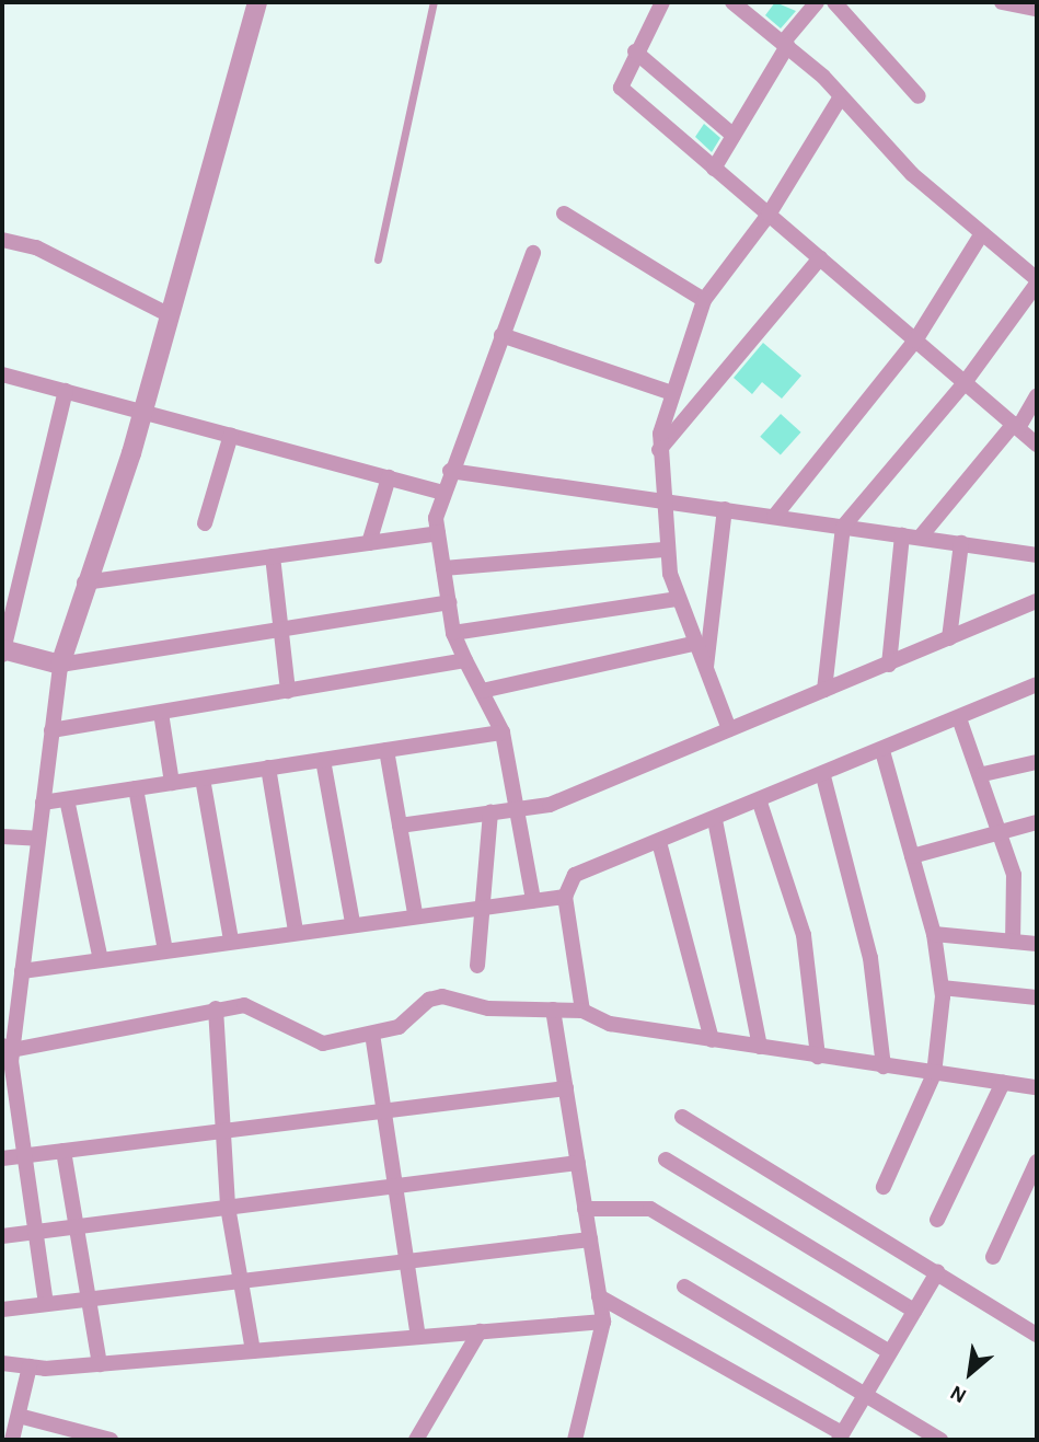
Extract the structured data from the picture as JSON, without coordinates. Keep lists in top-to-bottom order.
{
  "north": "bottom left"
}
